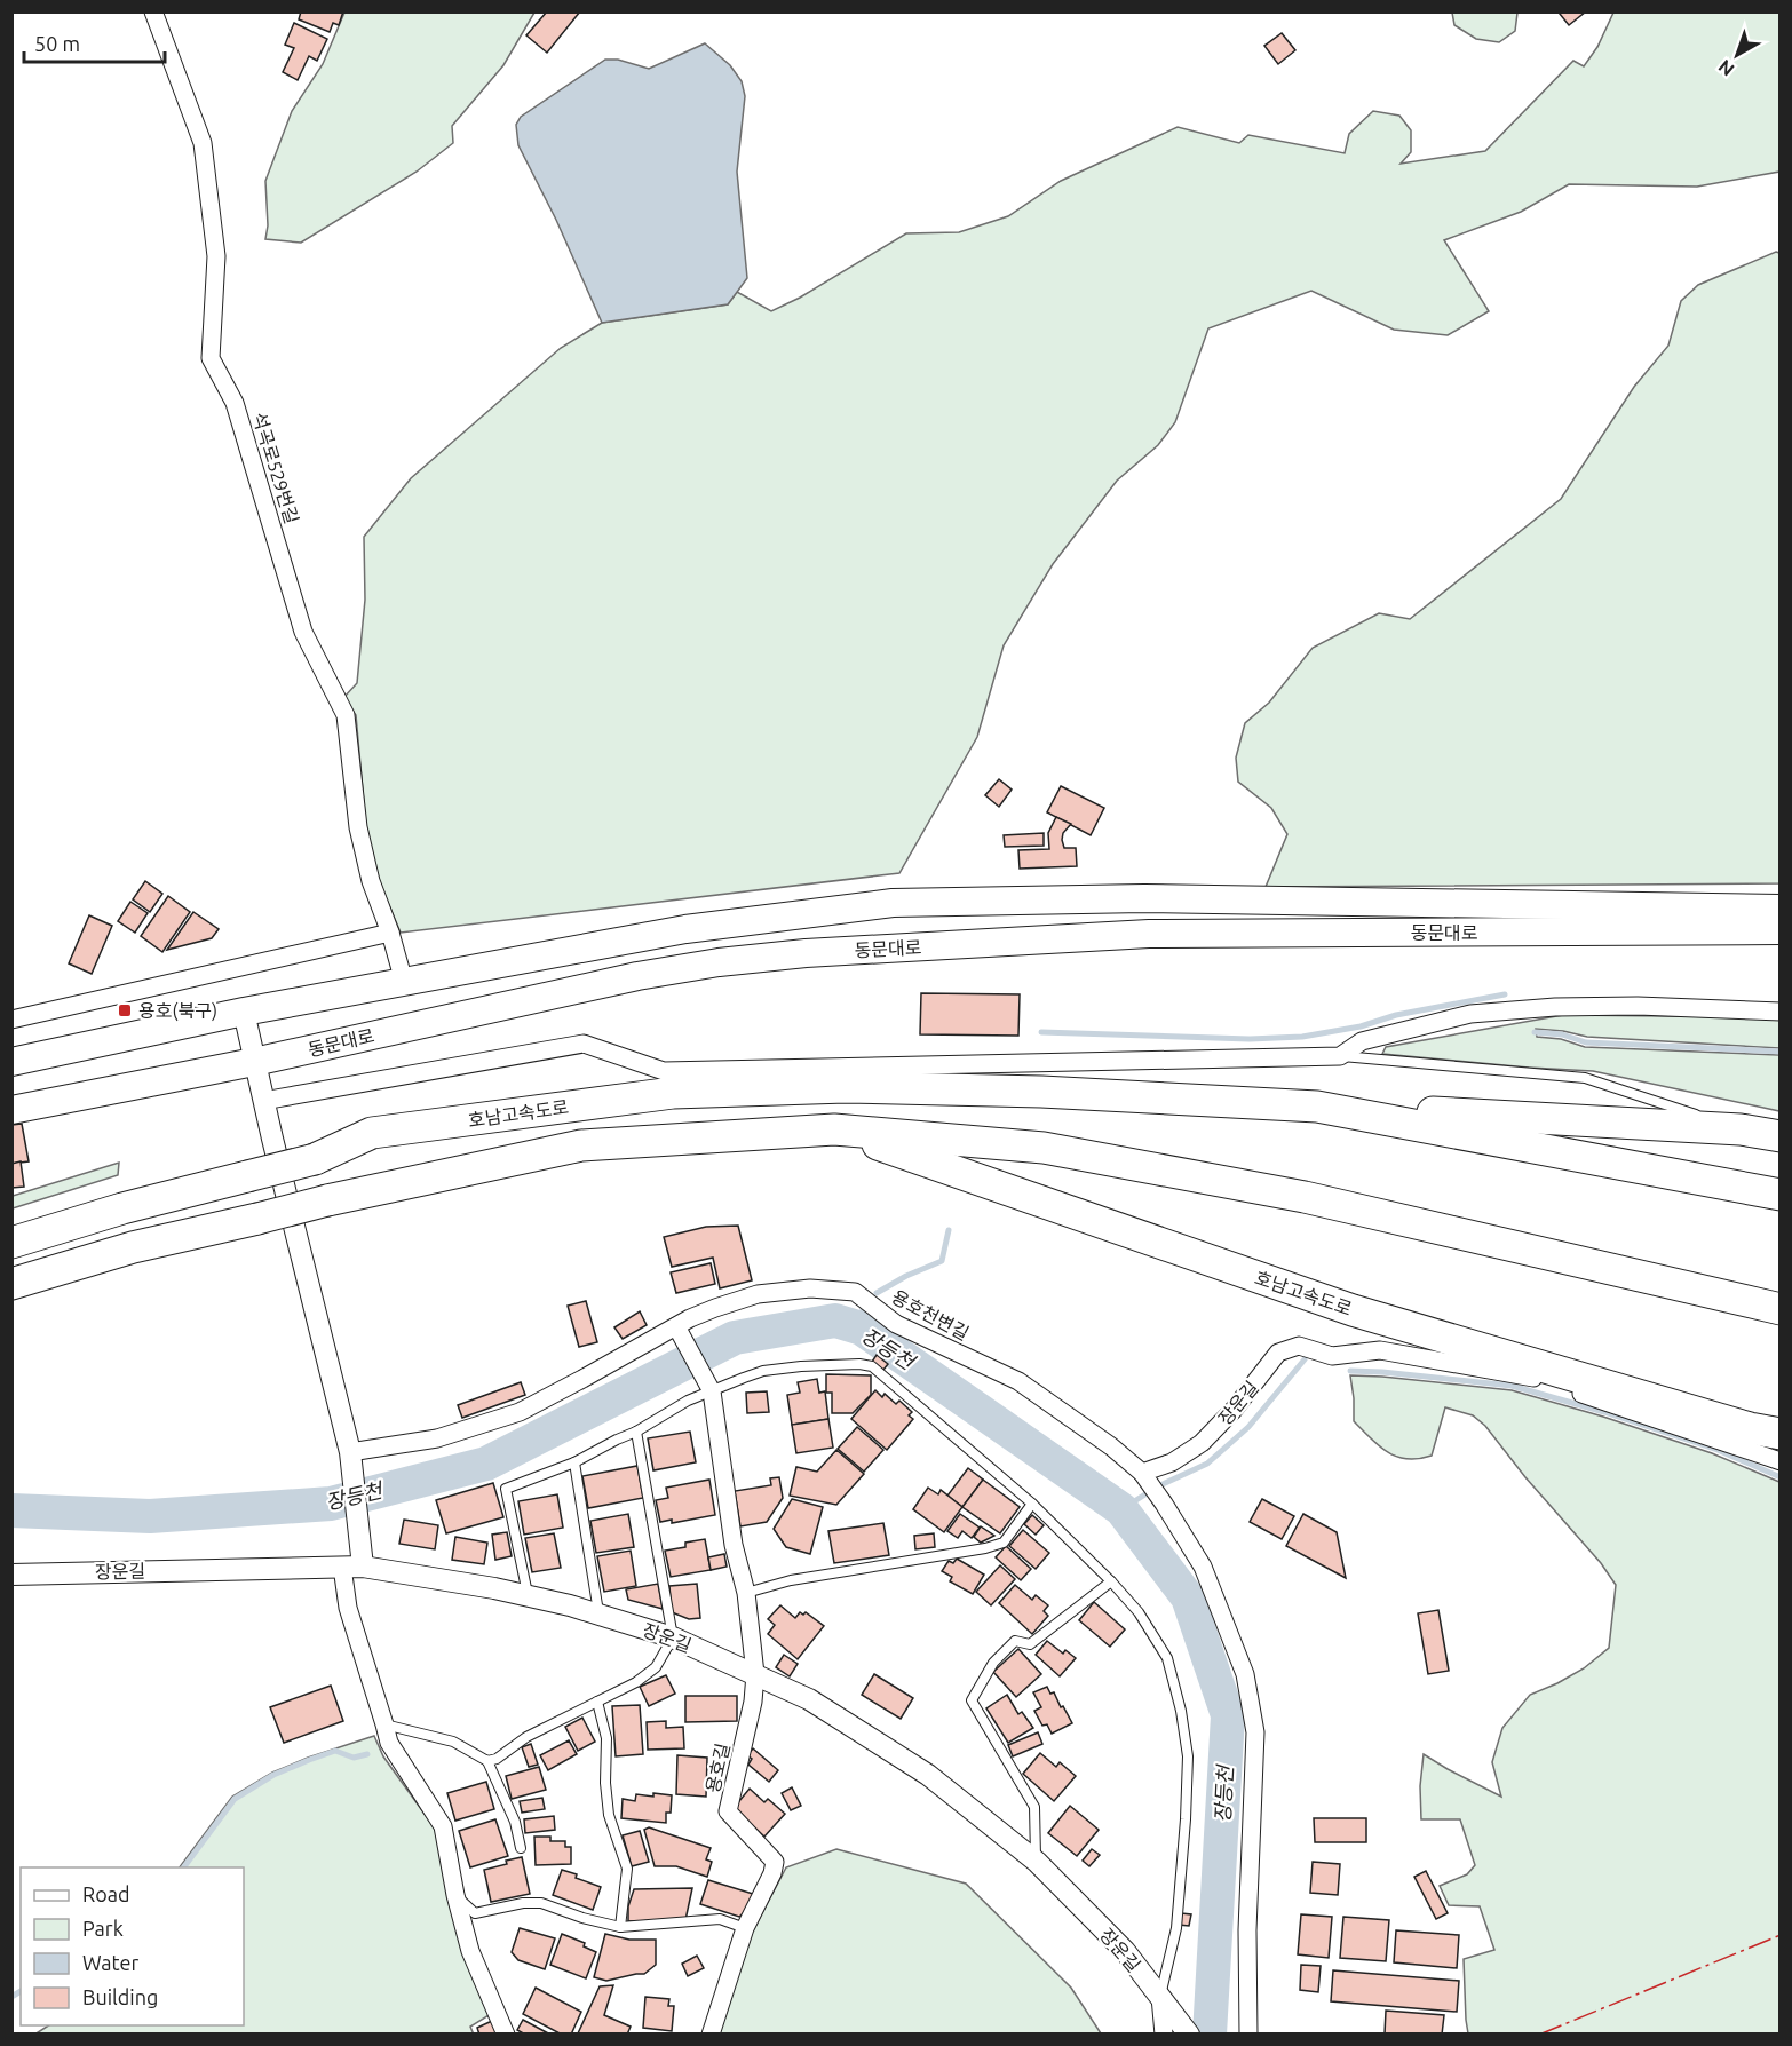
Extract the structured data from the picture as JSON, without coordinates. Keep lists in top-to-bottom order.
{
  "streets": {
    "highway": ["호남고속도로"],
    "main road": ["동문대로"],
    "street": [
      "석곡로529번길",
      "용호천변길",
      "장운길",
      "용호길"
    ]
  },
  "crossings": [
    ["석곡로529번길", "동문대로"],
    ["용호천변길", "장운길"],
    ["장운길", "용호길"]
  ],
  "water": ["장등천"],
  "places": {
    "transit": ["용호(북구)"]
  },
  "legend": [
    "Road",
    "Park",
    "Water",
    "Building"
  ],
  "scale_bar": "50 m",
  "north": "bottom left"
}
